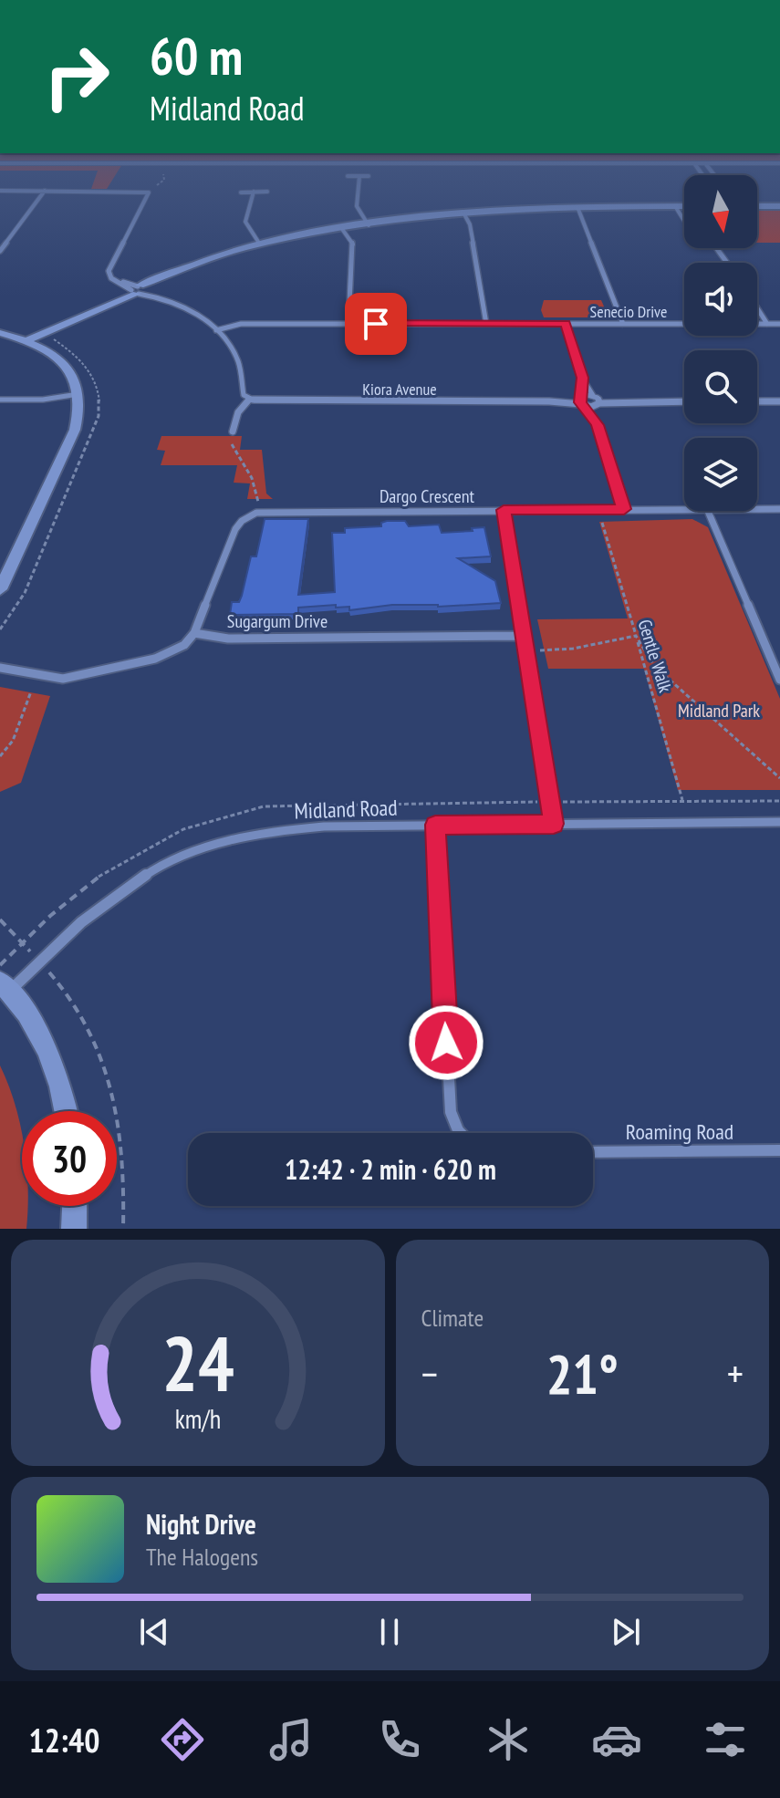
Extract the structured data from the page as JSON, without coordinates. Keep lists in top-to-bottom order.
{
  "streets": {
    "street": [
      "Senecio Drive",
      "Kiora Avenue",
      "Dargo Crescent",
      "Sugargum Drive",
      "Midland Road",
      "Roaming Road"
    ],
    "path": ["Gentle Walk"]
  },
  "parks": ["Midland Park"],
  "north": "bottom",
  "page": {
    "turn": ["60 m", "Midland Road"],
    "limit": "30",
    "trip": "12:42 · 2 min · 620 m",
    "tile": "Climate",
    "heat": ["−", "21°", "+"],
    "song": ["Night Drive", "The Halogens"],
    "tabs": "12:40",
    "gauge": ["24", "km/h"]
  }
}
